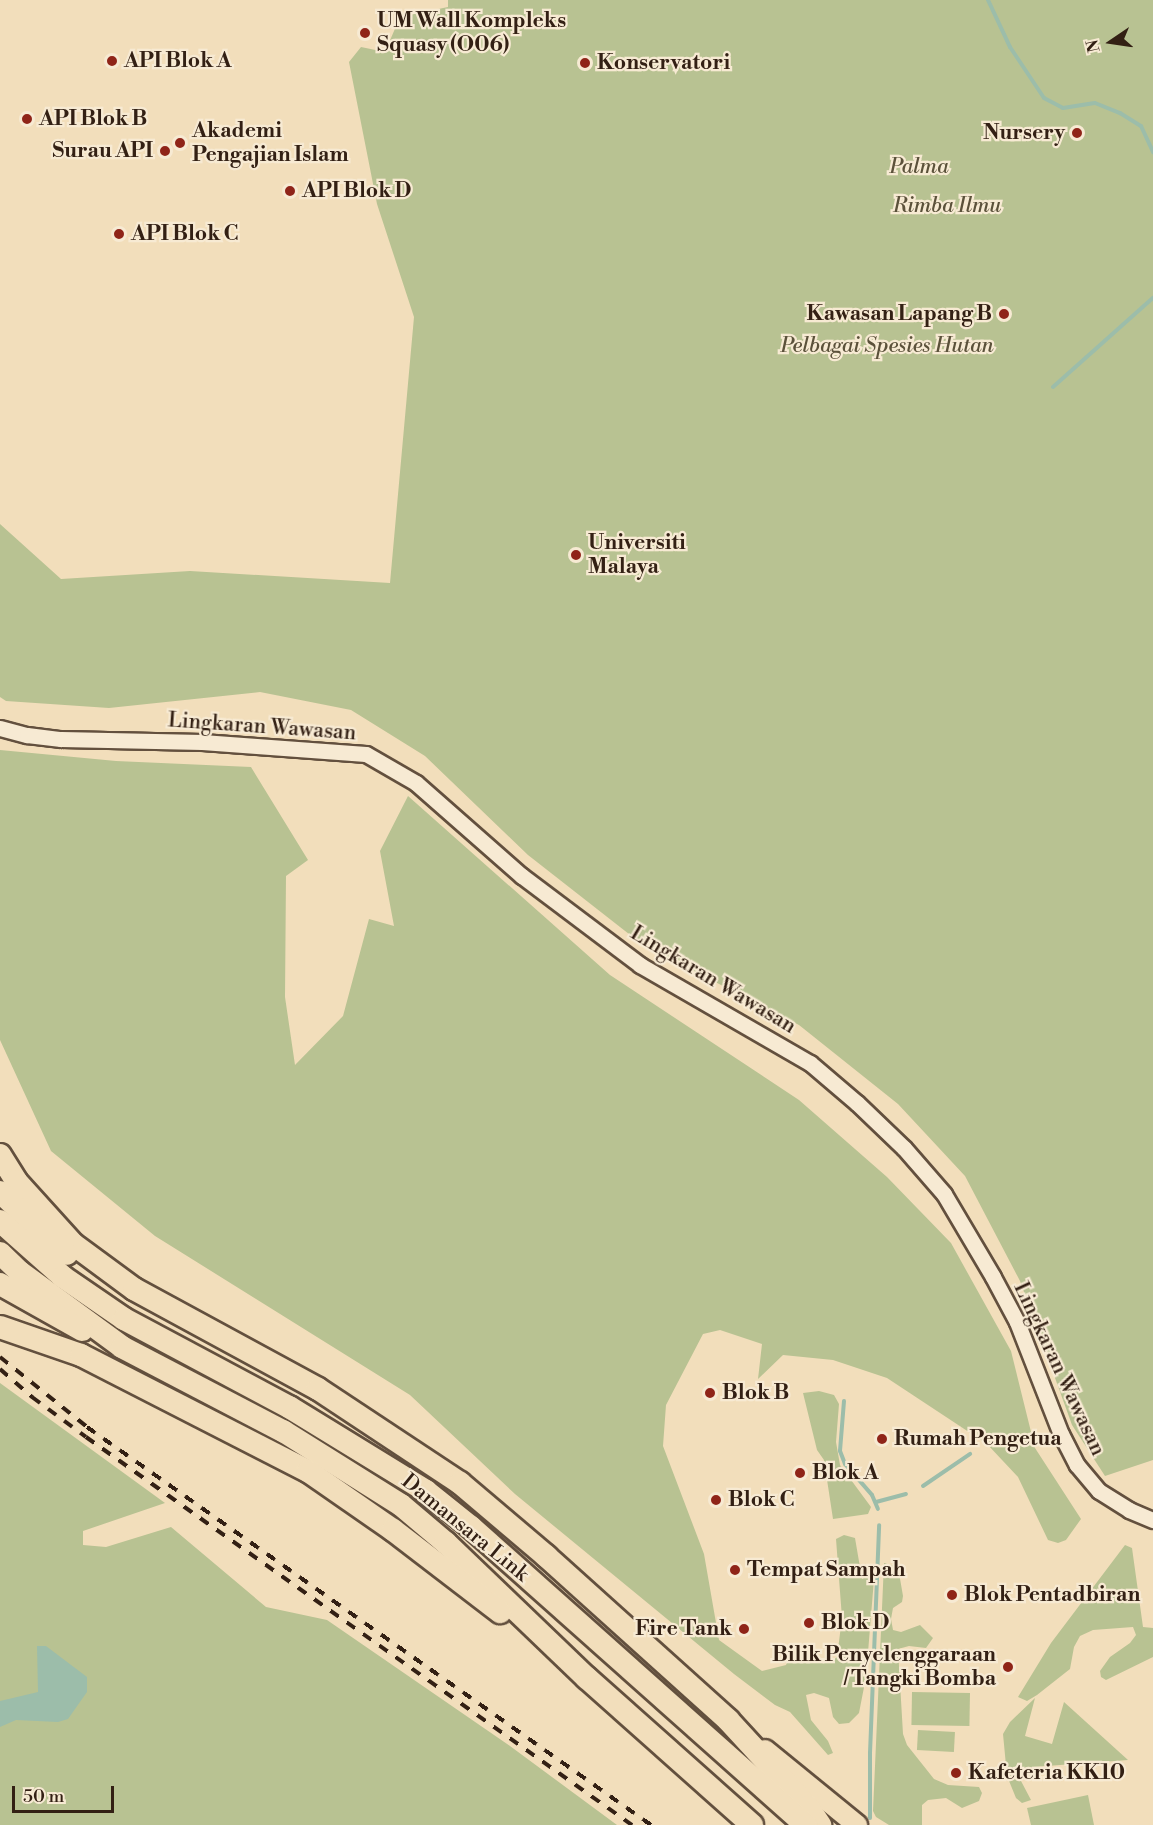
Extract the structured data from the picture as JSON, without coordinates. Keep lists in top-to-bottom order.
{
  "streets": {
    "highway": ["Damansara Link"],
    "street": ["Lingkaran Wawasan"]
  },
  "parks": ["Palma", "Rimba Ilmu", "Pelbagai Spesies Hutan"],
  "places": [
    "UM Wall Kompleks Squasy (O06)",
    "API Blok A",
    "Konservatori",
    "API Blok B",
    "Nursery",
    "Akademi Pengajian Islam",
    "Surau API",
    "API Blok D",
    "API Blok C",
    "Kawasan Lapang B",
    "Universiti Malaya",
    "Blok B",
    "Rumah Pengetua",
    "Blok A",
    "Blok C",
    "Tempat Sampah",
    "Blok Pentadbiran",
    "Blok D",
    "Fire Tank",
    "Bilik Penyelenggaraan / Tangki Bomba",
    "Kafeteria KK10"
  ],
  "scale_bar": "50 m",
  "north": "left"
}
